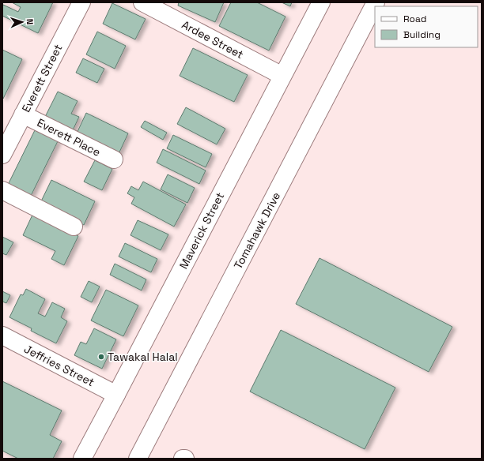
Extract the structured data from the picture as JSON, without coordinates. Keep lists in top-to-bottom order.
{
  "streets": {
    "street": [
      "Ardee Street",
      "Everett Street",
      "Everett Place",
      "Maverick Street",
      "Tomahawk Drive",
      "Jeffries Street"
    ]
  },
  "crossings": [
    ["Ardee Street", "Maverick Street"],
    ["Everett Street", "Everett Place"],
    ["Maverick Street", "Jeffries Street"]
  ],
  "places": ["Tawakal Halal"],
  "legend": ["Road", "Building"],
  "north": "right"
}
